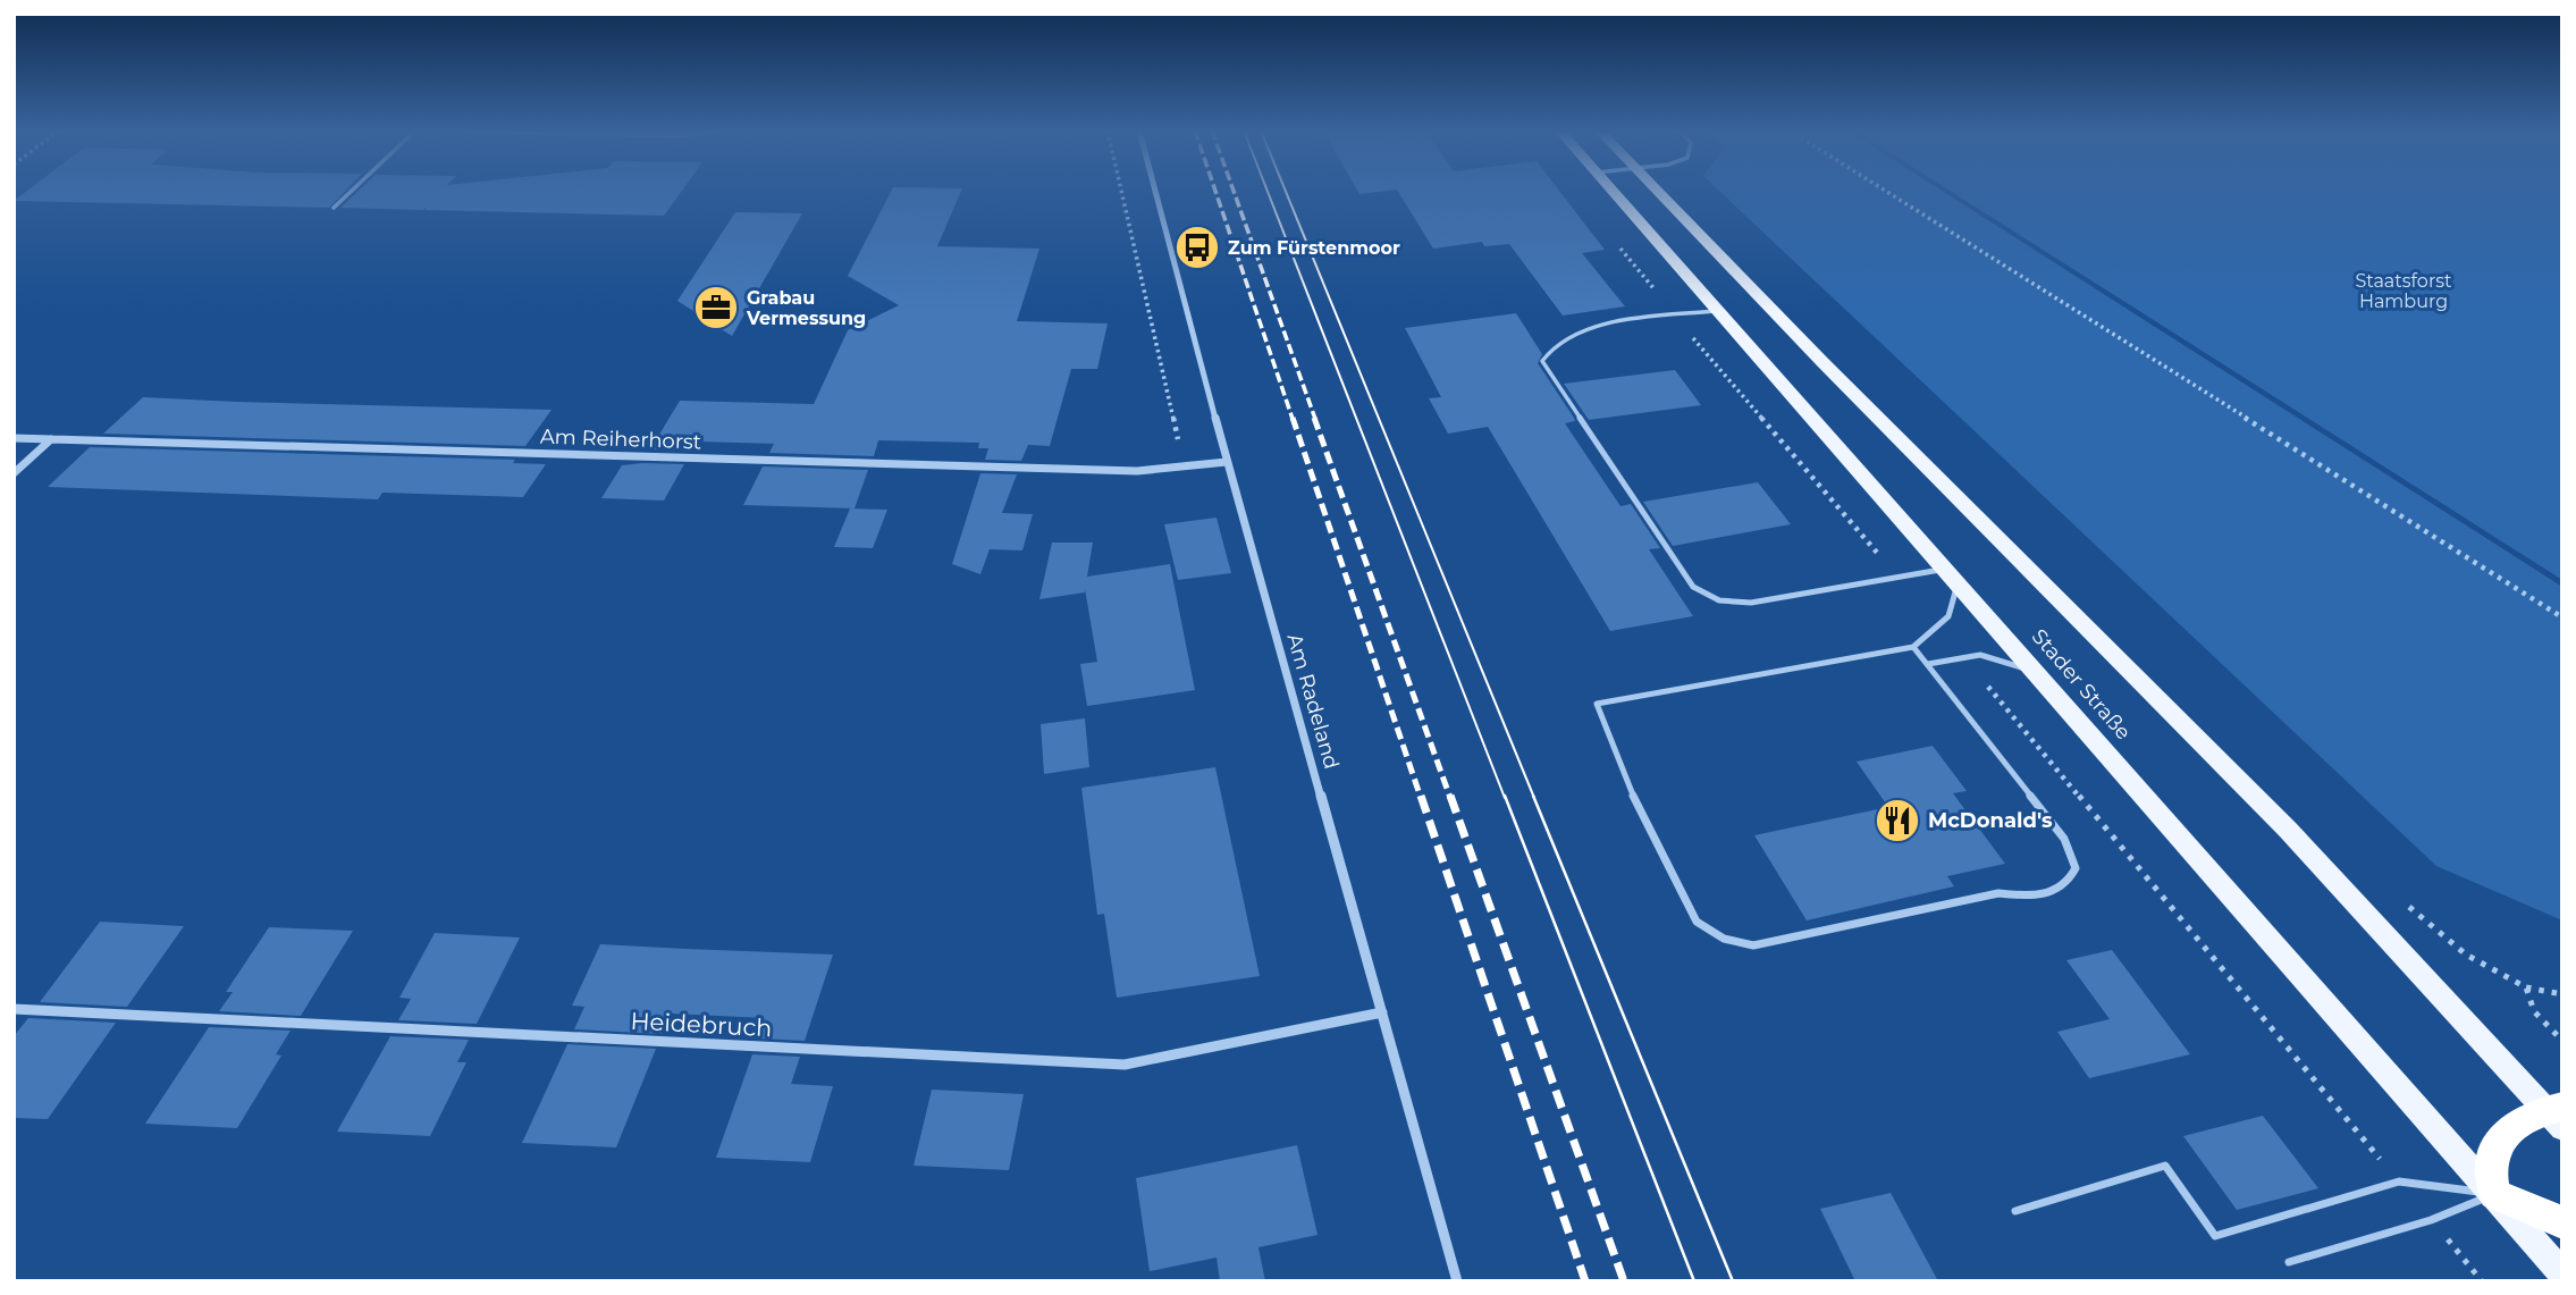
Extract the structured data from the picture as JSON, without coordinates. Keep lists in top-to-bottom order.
{
  "streets": {
    "main road": ["Stader Straße"],
    "street": ["Am Reiherhorst", "Am Radeland", "Heidebruch"]
  },
  "crossings": [
    ["Am Reiherhorst", "Am Radeland"],
    ["Am Radeland", "Heidebruch"]
  ],
  "parks": ["Staatsforst Hamburg"],
  "places": {
    "bus stop": ["Zum Fürstenmoor"],
    "office": ["Grabau Vermessung"],
    "restaurant": ["McDonald's"]
  }
}
